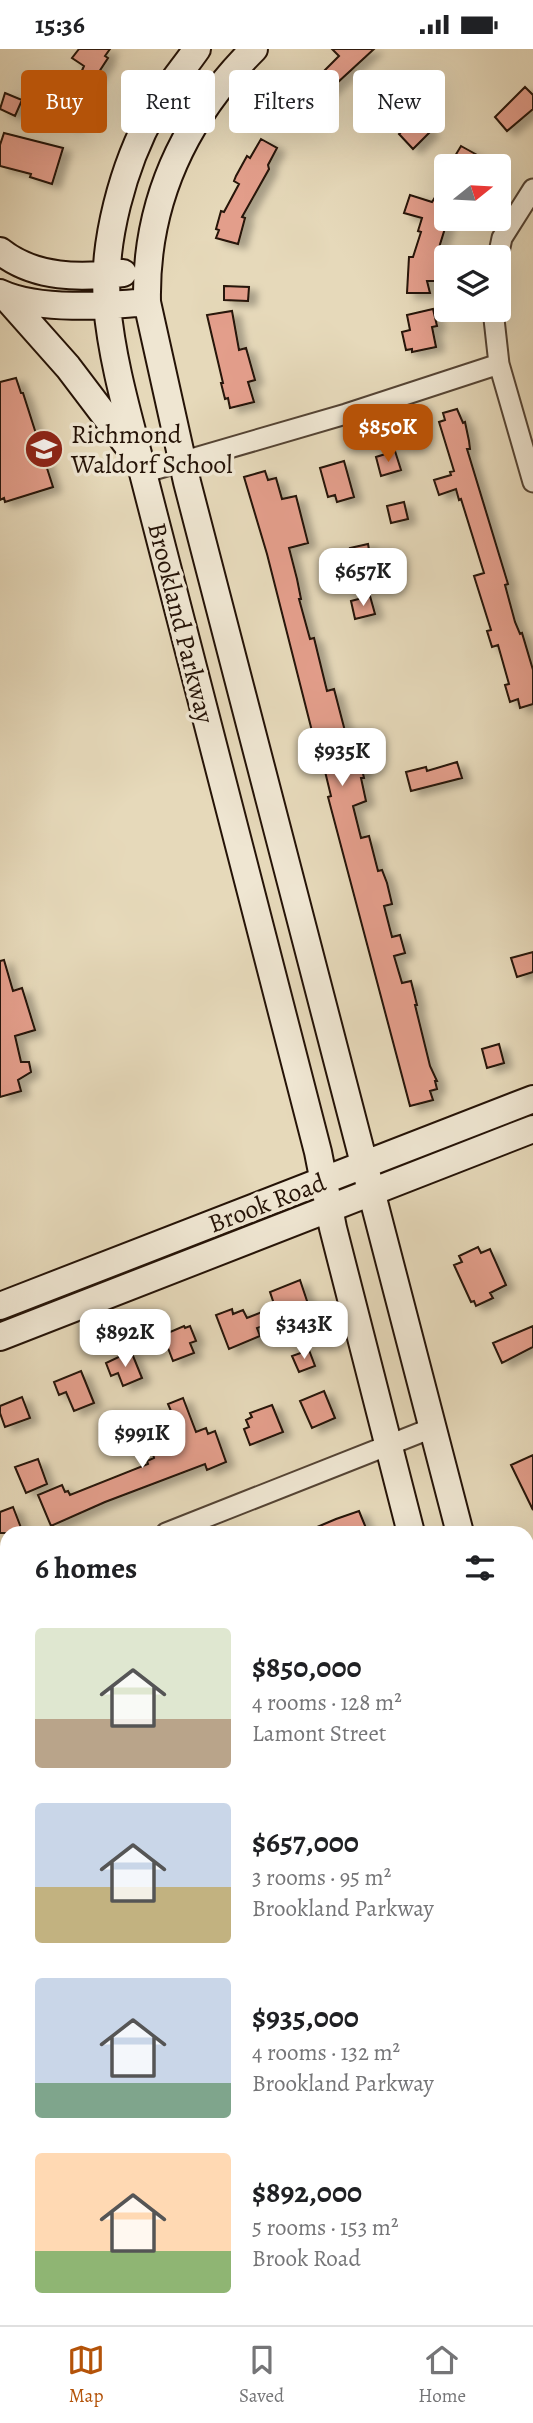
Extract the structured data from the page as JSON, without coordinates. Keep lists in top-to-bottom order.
{
  "streets": {
    "main road": ["Brookland Parkway", "Brook Road"]
  },
  "crossings": [
    ["Brookland Parkway", "Brook Road"]
  ],
  "places": {
    "school or university": ["Richmond Waldorf School"]
  },
  "north": "right",
  "page": {
    "status": "15:36",
    "chip": [
      "Buy",
      "Rent",
      "Filters",
      "New"
    ],
    "price": [
      "$850K",
      "$657K",
      "$935K",
      "$343K",
      "$892K",
      "$991K"
    ],
    "heading": "6 homes",
    "list": [
      {
        "name": "$850,000",
        "note": "4 rooms · 128 m² · Lamont Street"
      },
      {
        "name": "$657,000",
        "note": "3 rooms · 95 m² · Brookland Parkway"
      },
      {
        "name": "$935,000",
        "note": "4 rooms · 132 m² · Brookland Parkway"
      },
      {
        "name": "$892,000",
        "note": "5 rooms · 153 m² · Brook Road"
      }
    ],
    "tabs": ["Map", "Saved", "Home"]
  }
}
